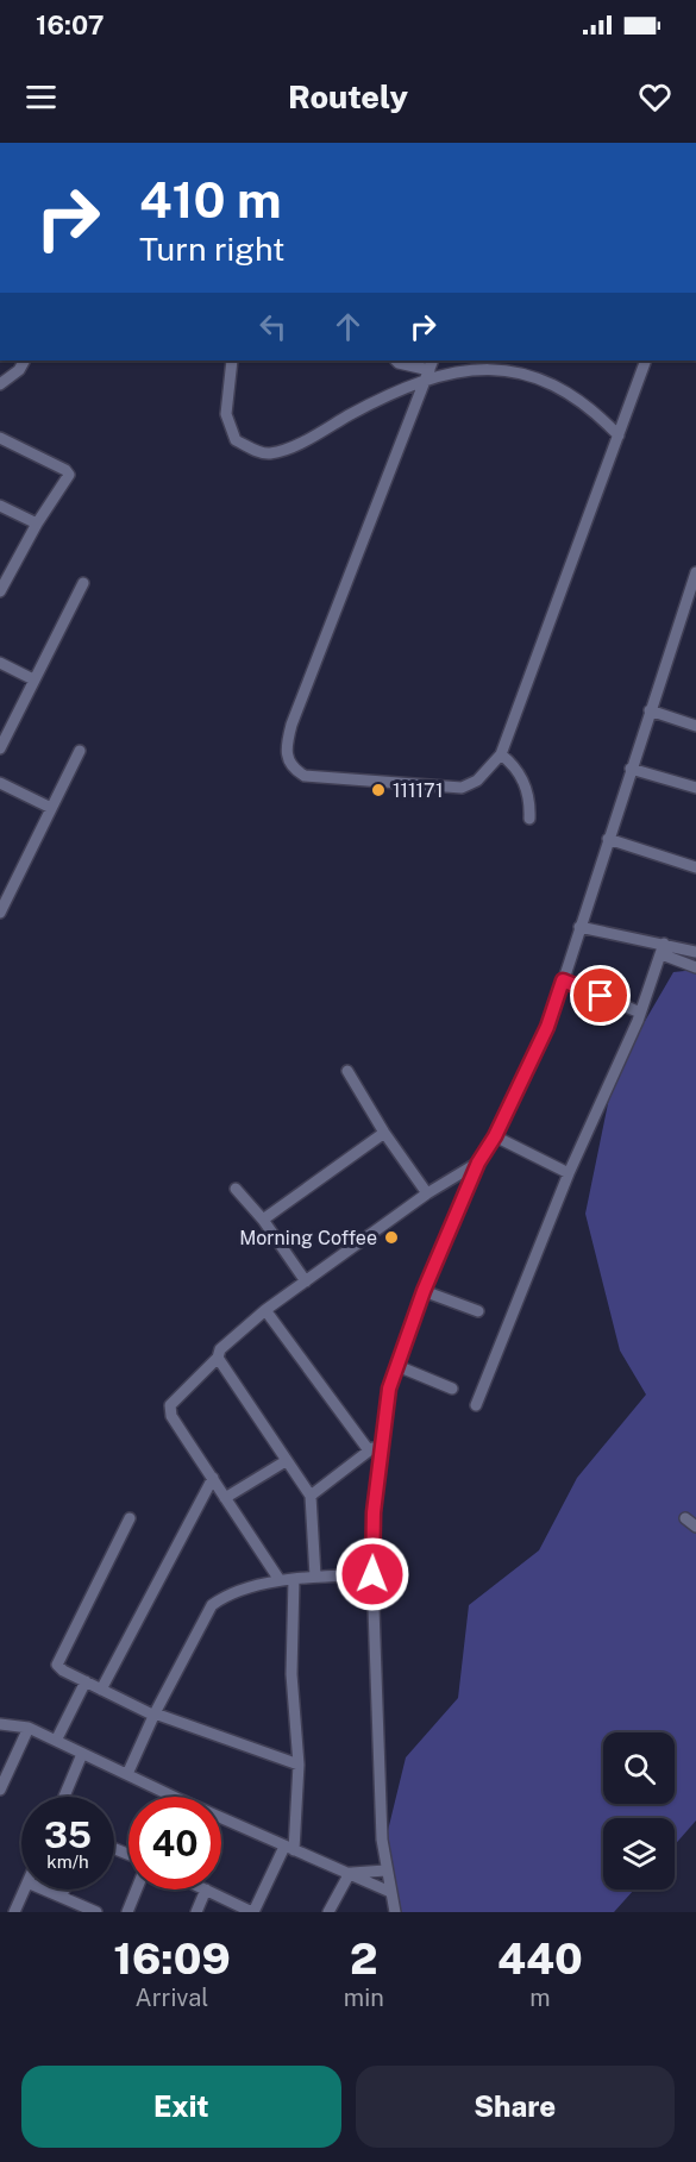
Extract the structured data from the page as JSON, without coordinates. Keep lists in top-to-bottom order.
{
  "places": ["111171", "Morning Coffee"],
  "page": {
    "status": "16:07",
    "header": "Routely",
    "turn": ["410 m", "Turn right"],
    "speed": "35 km/h",
    "limit": "40",
    "eta": [
      "16:09",
      "Arrival",
      "2",
      "min",
      "440",
      "m"
    ],
    "buttons": ["Exit", "Share"]
  }
}
